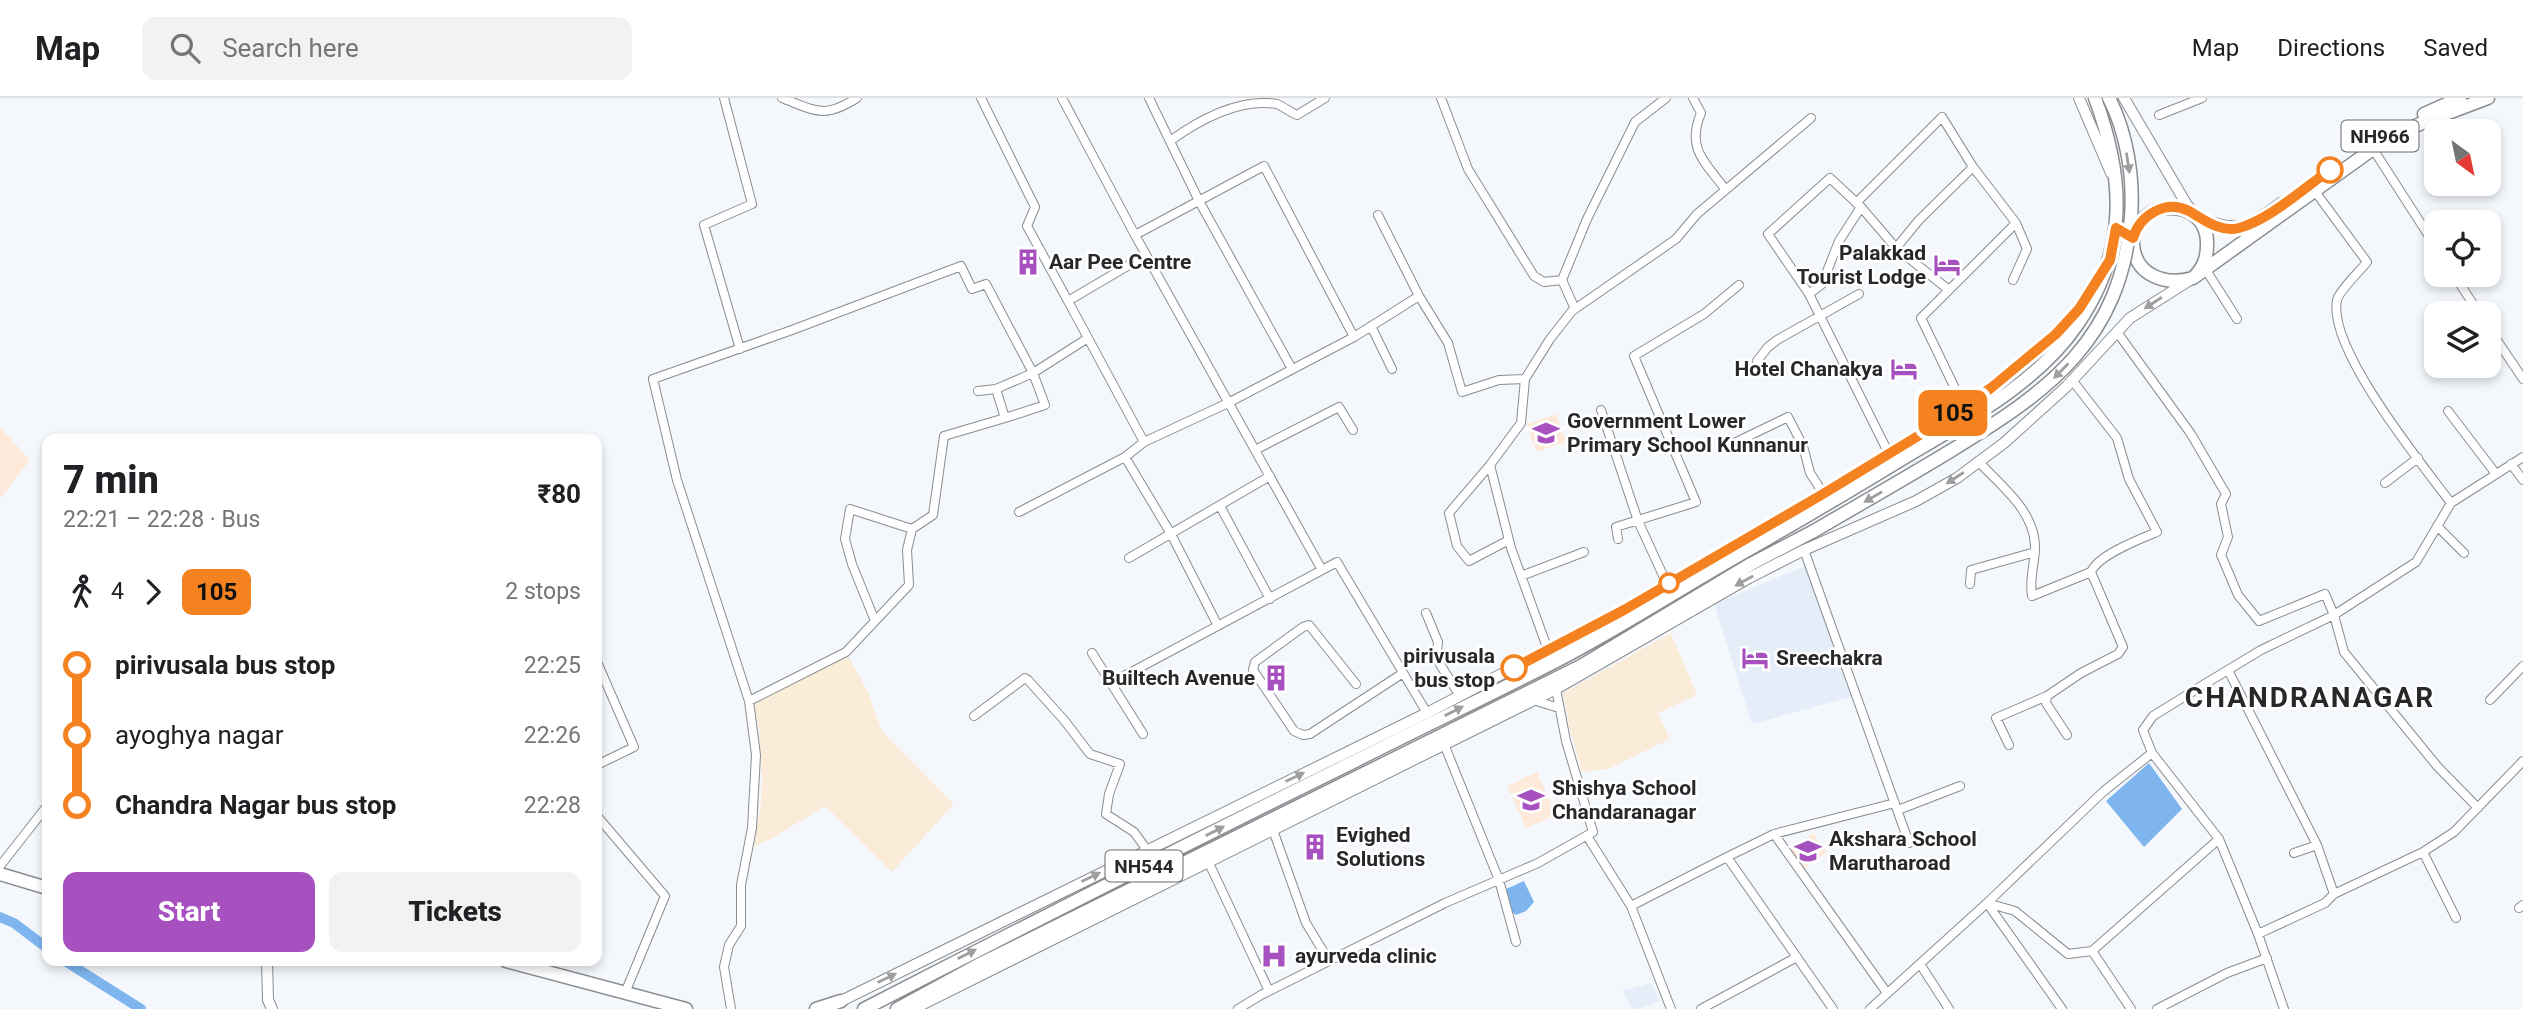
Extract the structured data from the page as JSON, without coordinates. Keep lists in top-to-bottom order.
{
  "streets": {
    "main road": ["NH966", "NH544"]
  },
  "districts": ["CHANDRANAGAR"],
  "places": {
    "building": ["Aar Pee Centre", "Builtech Avenue", "Evighed Solutions"],
    "hotel": ["Palakkad Tourist Lodge", "Hotel Chanakya", "Sreechakra"],
    "school or university": ["Government Lower Primary School Kunnanur", "Shishya School Chandaranagar", "Akshara School Marutharoad"],
    "other": ["pirivusala bus stop"],
    "hospital": ["ayurveda clinic"]
  },
  "lines": ["bus line 105"],
  "north": "bottom right",
  "page": {
    "header": "Map",
    "search": "Search here",
    "nav": ["Map", "Directions", "Saved"],
    "on_map": "105",
    "heading": ["7 min", "22:21 – 22:28 · Bus", "₹80"],
    "legs": ["4", "105", "2 stops"],
    "list": [
      {
        "name": "pirivusala bus stop",
        "value": "22:25"
      },
      {
        "name": "ayoghya nagar",
        "value": "22:26"
      },
      {
        "name": "Chandra Nagar bus stop",
        "value": "22:28"
      }
    ],
    "buttons": ["Start", "Tickets"]
  }
}
